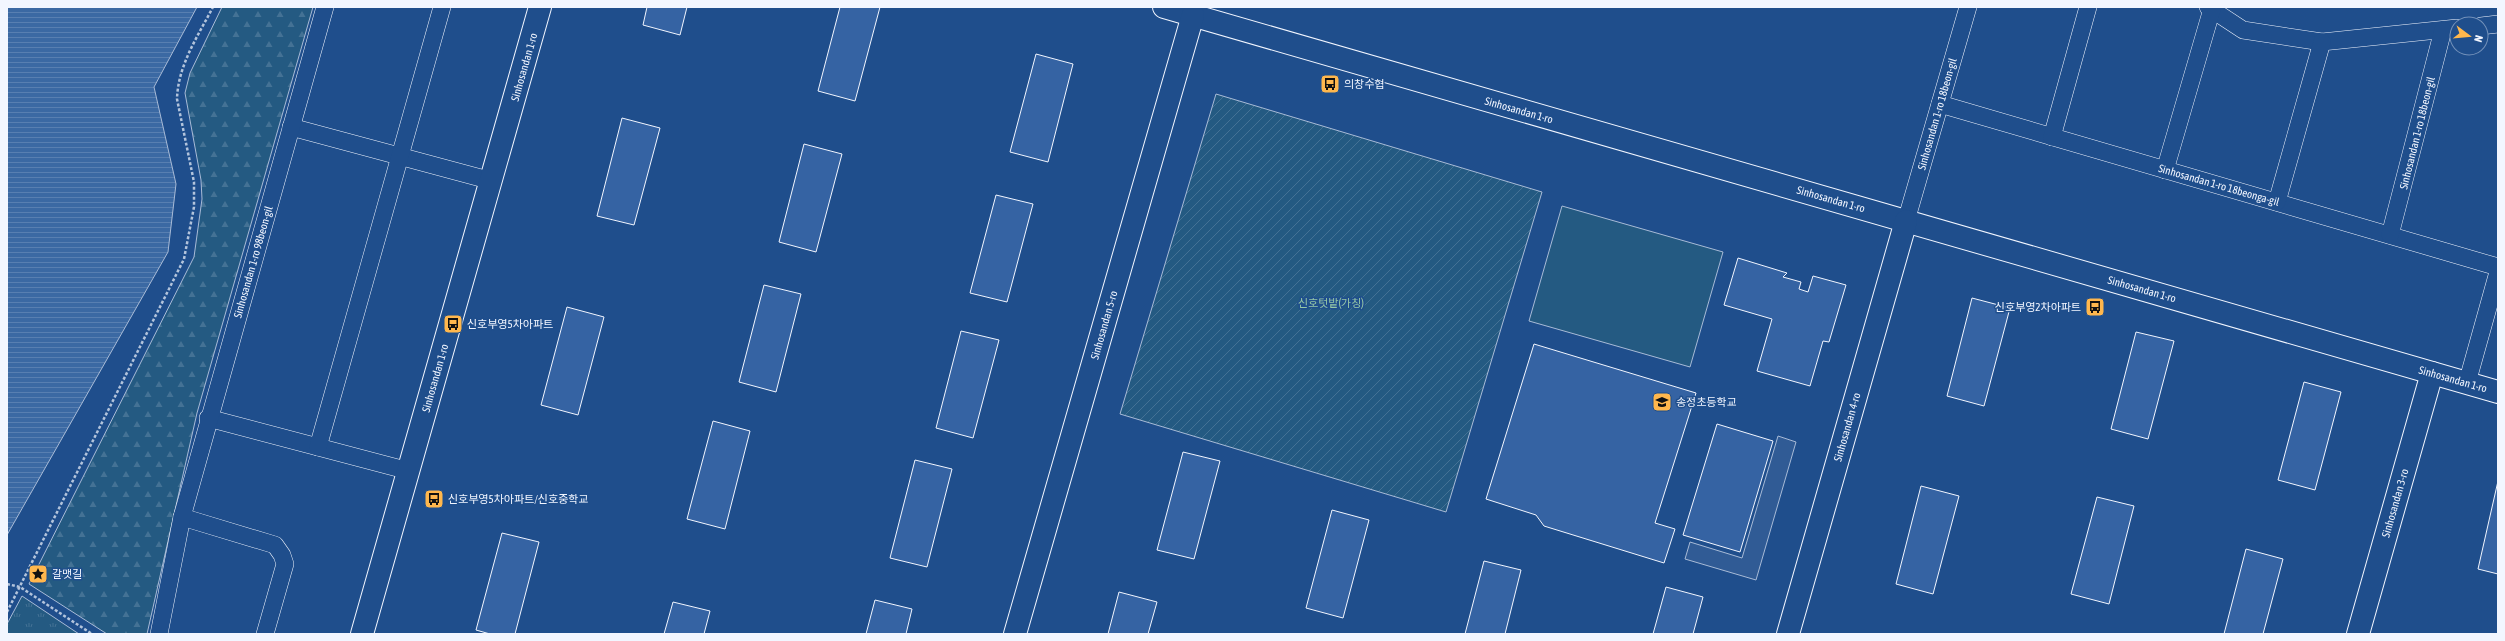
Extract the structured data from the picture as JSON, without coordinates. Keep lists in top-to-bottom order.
{
  "streets": {
    "main road": [
      "Sinhosandan 1-ro",
      "Sinhosandan 5-ro",
      "Sinhosandan 4-ro",
      "Sinhosandan 3-ro"
    ],
    "street": ["Sinhosandan 1-ro 18beon-gil", "Sinhosandan 1-ro 18beonga-gil", "Sinhosandan 1-ro 98beon-gil"]
  },
  "crossings": [
    ["Sinhosandan 1-ro", "Sinhosandan 1-ro 18beon-gil"],
    ["Sinhosandan 1-ro", "Sinhosandan 5-ro"],
    ["Sinhosandan 1-ro", "Sinhosandan 4-ro"],
    ["Sinhosandan 1-ro", "Sinhosandan 3-ro"],
    ["Sinhosandan 1-ro 18beon-gil", "Sinhosandan 1-ro 18beonga-gil"],
    ["Sinhosandan 1-ro 18beon-gil", "Sinhosandan 4-ro"]
  ],
  "parks": ["신호텃밭(가칭)"],
  "places": {
    "bus stop": [
      "의창수협",
      "신호부영2차아파트",
      "신호부영5차아파트",
      "신호부영5차아파트/신호중학교"
    ],
    "school or university": ["송정초등학교"],
    "place": ["갈맷길"]
  },
  "north": "right"
}
